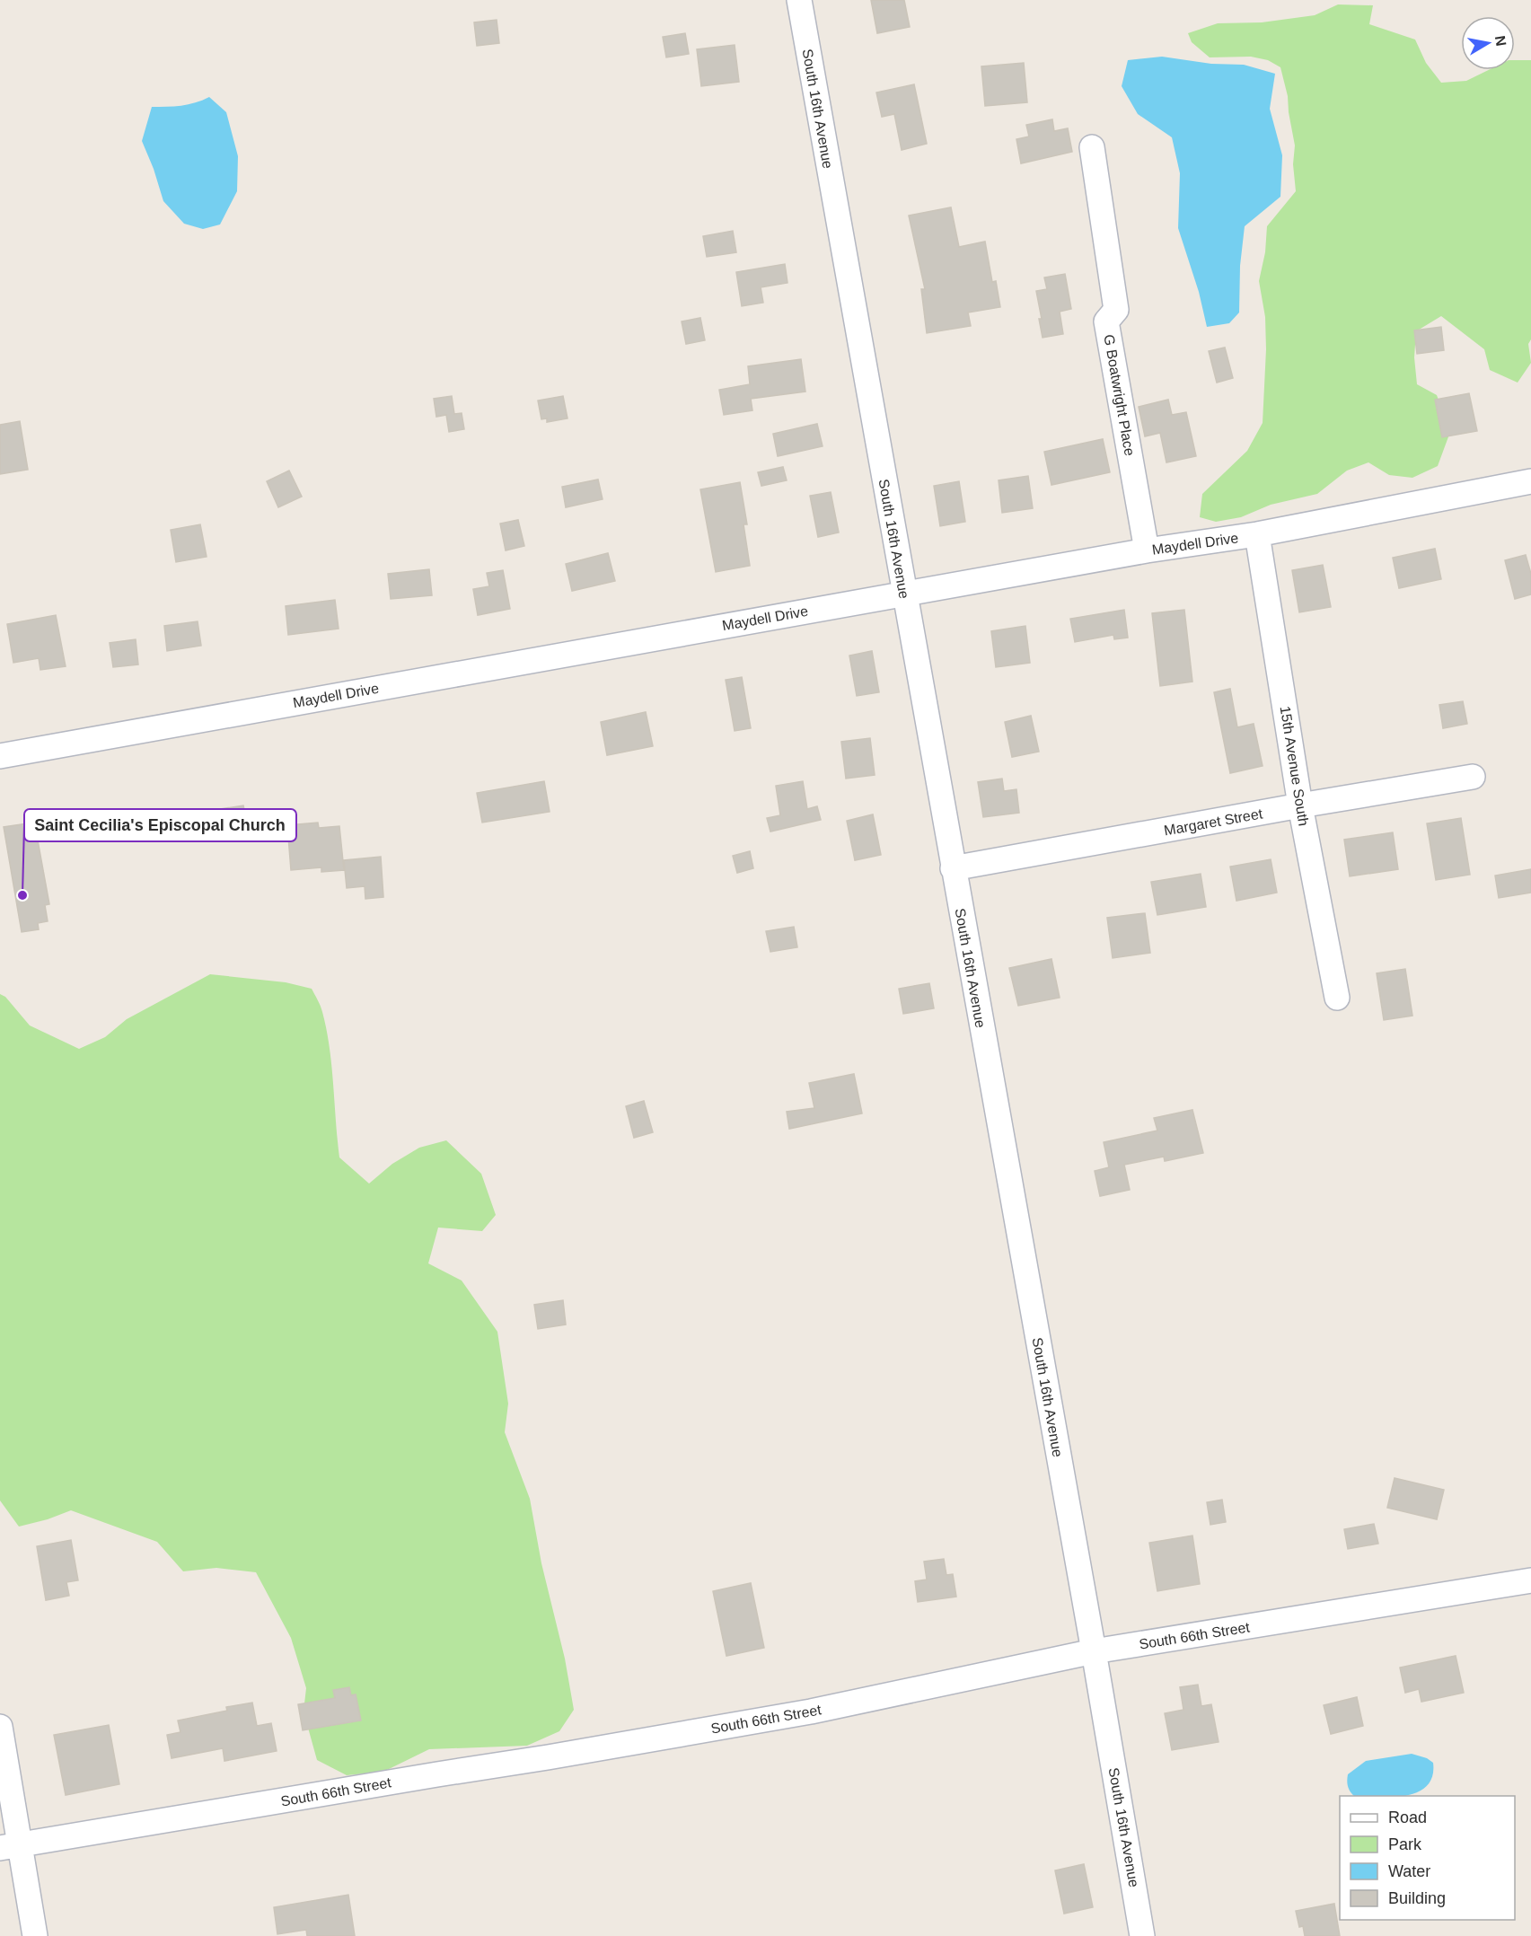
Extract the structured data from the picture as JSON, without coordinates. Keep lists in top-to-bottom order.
{
  "streets": {
    "street": [
      "South 16th Avenue",
      "G Boatwright Place",
      "Maydell Drive",
      "15th Avenue South",
      "Margaret Street",
      "South 66th Street"
    ]
  },
  "crossings": [
    ["South 16th Avenue", "Maydell Drive"],
    ["South 16th Avenue", "Margaret Street"],
    ["South 16th Avenue", "South 66th Street"],
    ["G Boatwright Place", "Maydell Drive"],
    ["Maydell Drive", "15th Avenue South"],
    ["15th Avenue South", "Margaret Street"]
  ],
  "places": ["Saint Cecilia's Episcopal Church"],
  "legend": [
    "Road",
    "Park",
    "Water",
    "Building"
  ],
  "north": "right"
}
